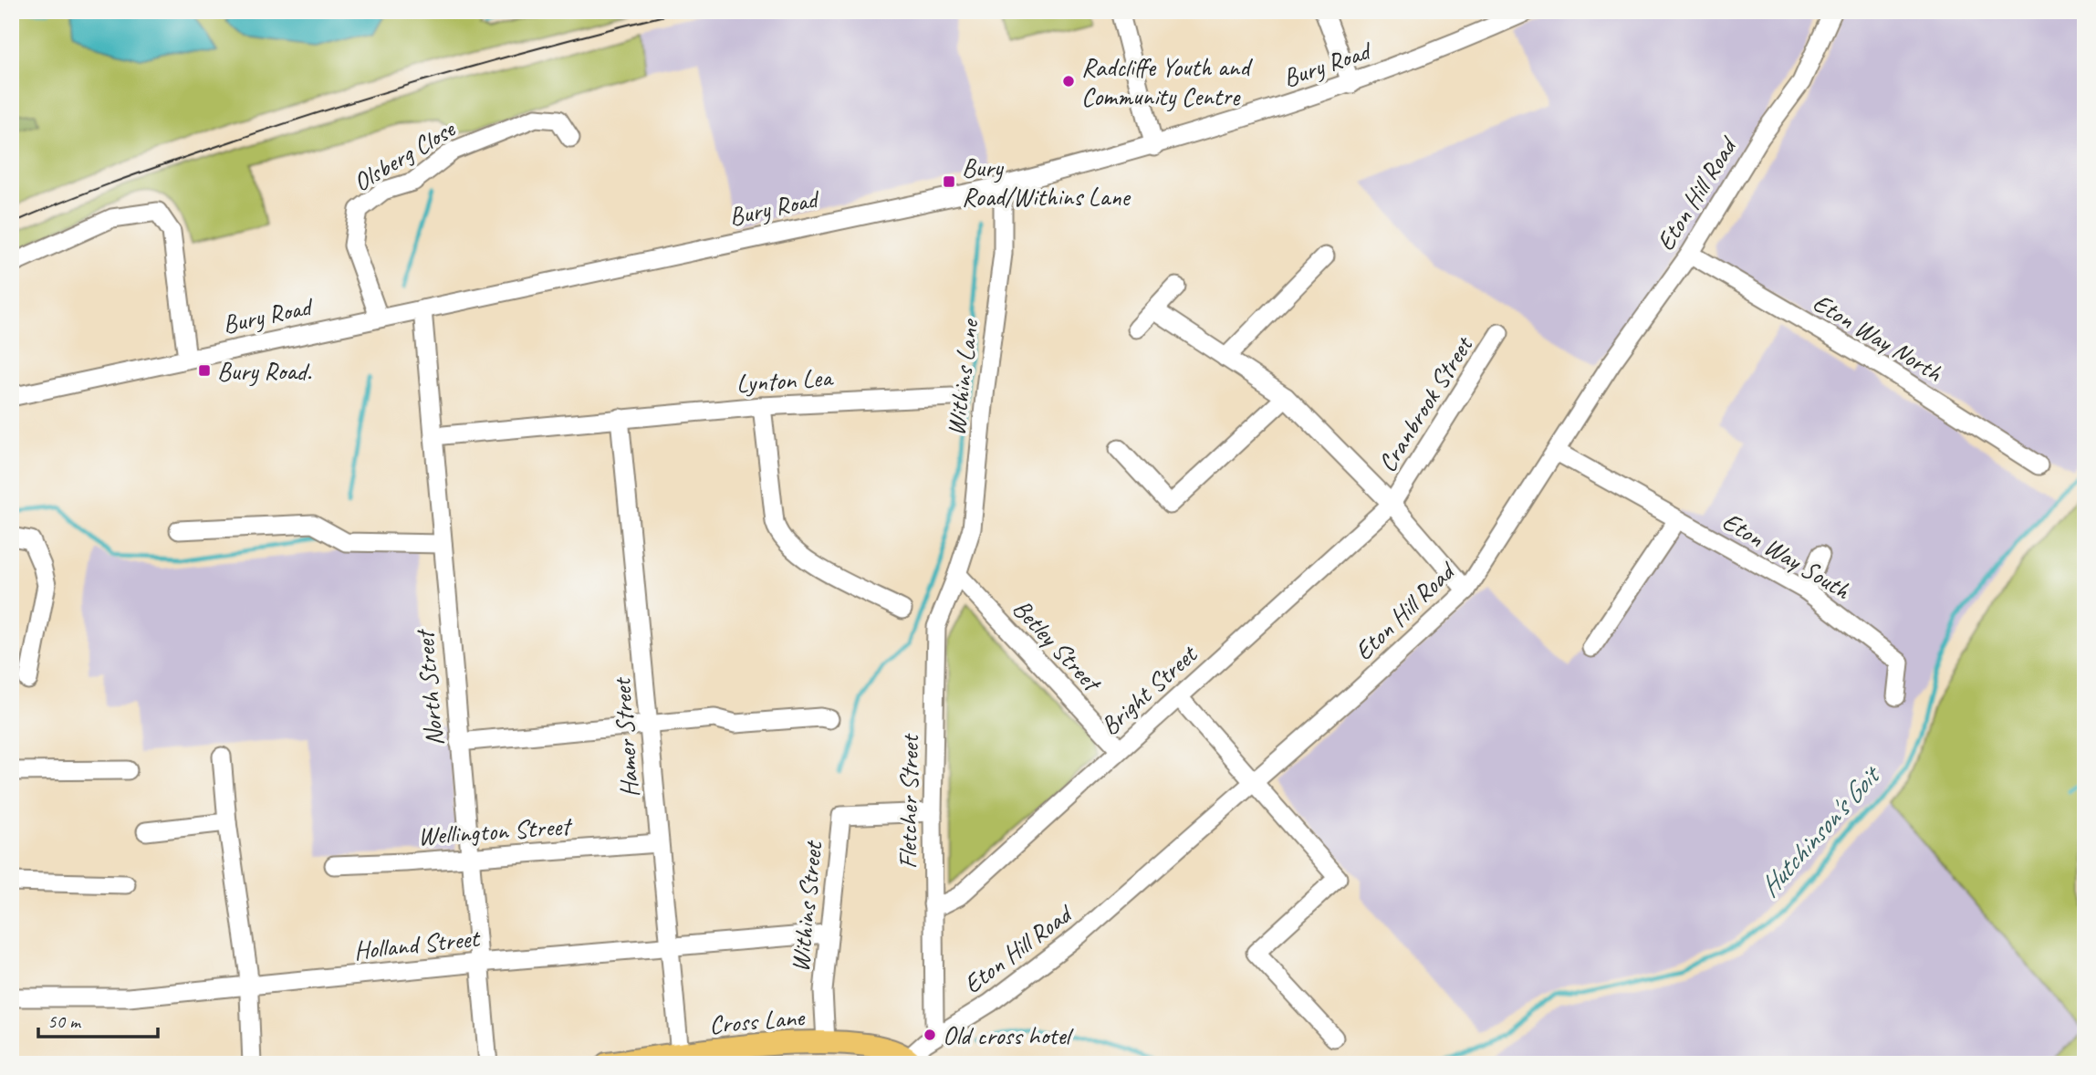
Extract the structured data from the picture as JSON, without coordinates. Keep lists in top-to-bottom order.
{
  "streets": {
    "main road": ["Cross Lane"],
    "street": [
      "Bury Road",
      "Olsberg Close",
      "Eton Hill Road",
      "Eton Way North",
      "Withins Lane",
      "Lynton Lea",
      "Cranbrook Street",
      "Eton Way South",
      "Betley Street",
      "North Street",
      "Bright Street",
      "Hamer Street",
      "Fletcher Street",
      "Wellington Street",
      "Withins Street",
      "Holland Street"
    ]
  },
  "crossings": [
    ["Bury Road", "Olsberg Close"],
    ["Bury Road", "Withins Lane"],
    ["Bury Road", "North Street"],
    ["Eton Hill Road", "Eton Way North"],
    ["Eton Hill Road", "Eton Way South"],
    ["Eton Hill Road", "Fletcher Street"],
    ["Eton Hill Road", "Cross Lane"],
    ["Withins Lane", "Betley Street"],
    ["Withins Lane", "Fletcher Street"],
    ["Lynton Lea", "North Street"],
    ["Lynton Lea", "Hamer Street"],
    ["Cranbrook Street", "Bright Street"],
    ["Betley Street", "Bright Street"],
    ["Betley Street", "Fletcher Street"],
    ["North Street", "Wellington Street"],
    ["North Street", "Holland Street"],
    ["Bright Street", "Fletcher Street"],
    ["Hamer Street", "Wellington Street"],
    ["Hamer Street", "Holland Street"],
    ["Hamer Street", "Cross Lane"],
    ["Fletcher Street", "Withins Street"],
    ["Withins Street", "Holland Street"],
    ["Withins Street", "Cross Lane"]
  ],
  "water": ["Hutchinson's Goit"],
  "places": {
    "other": ["Radcliffe Youth and Community Centre", "Old cross hotel"],
    "transit": ["Bury Road/Withins Lane", "Bury Road."]
  },
  "scale_bar": "50 m"
}
